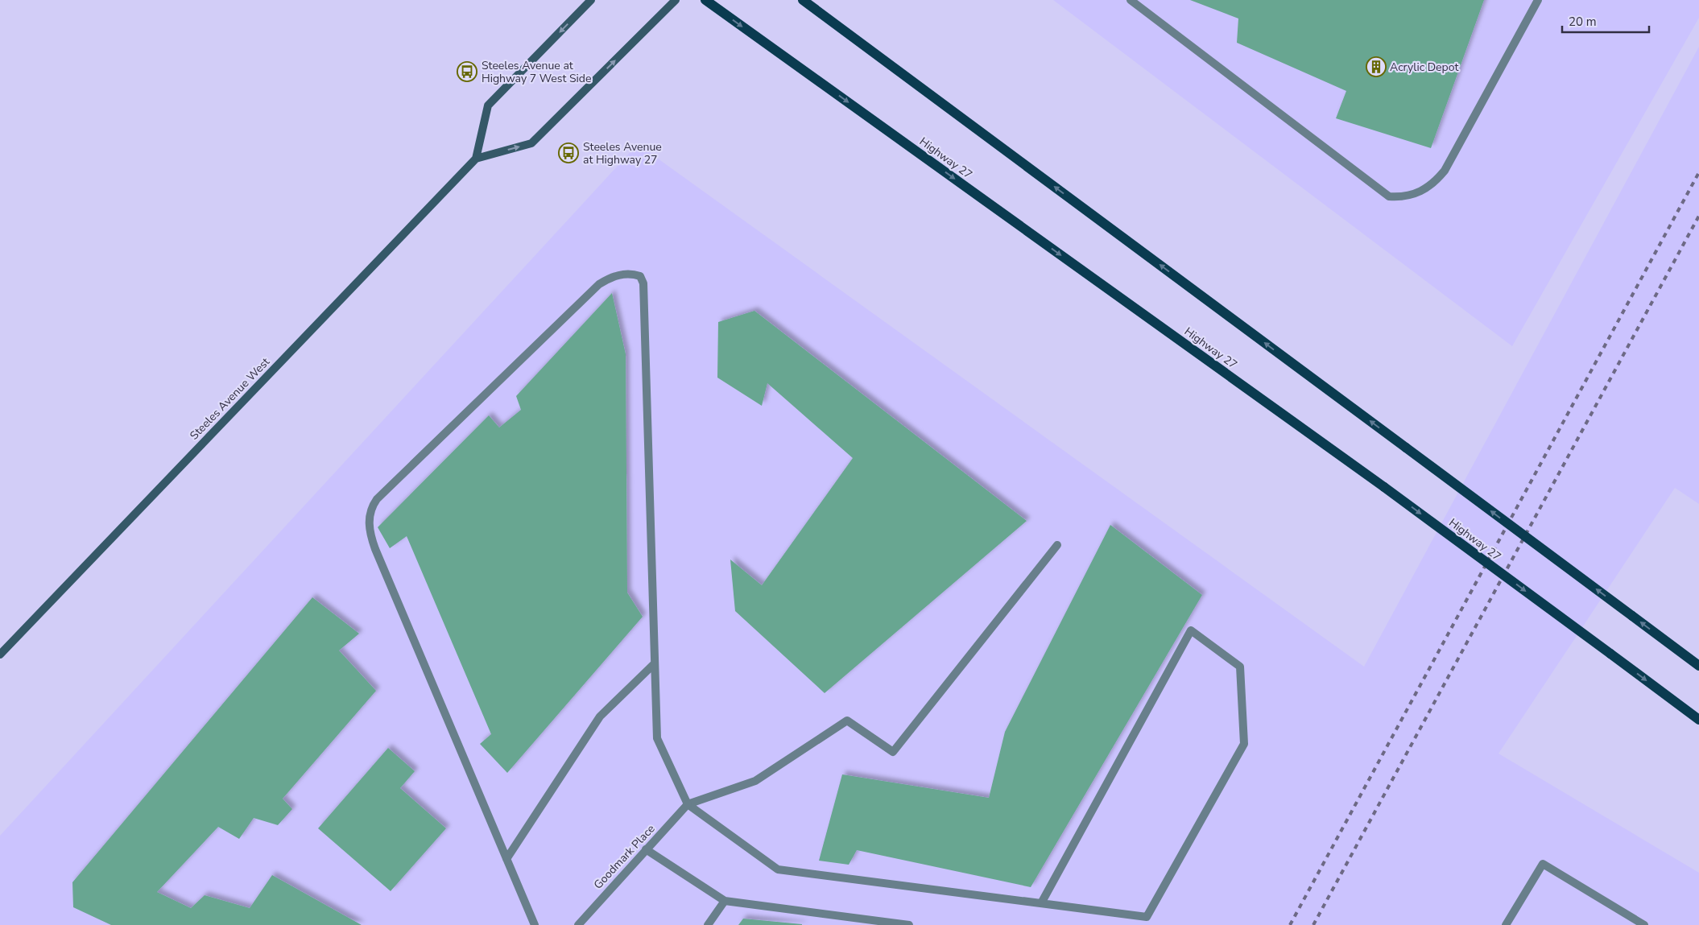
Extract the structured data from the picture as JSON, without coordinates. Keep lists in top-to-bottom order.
{
  "streets": {
    "main road": ["Highway 27", "Steeles Avenue West"],
    "street": ["Goodmark Place"]
  },
  "places": {
    "building": ["Acrylic Depot"],
    "bus stop": ["Steeles Avenue at Highway 7 West Side", "Steeles Avenue at Highway 27"]
  },
  "scale_bar": "20 m"
}
